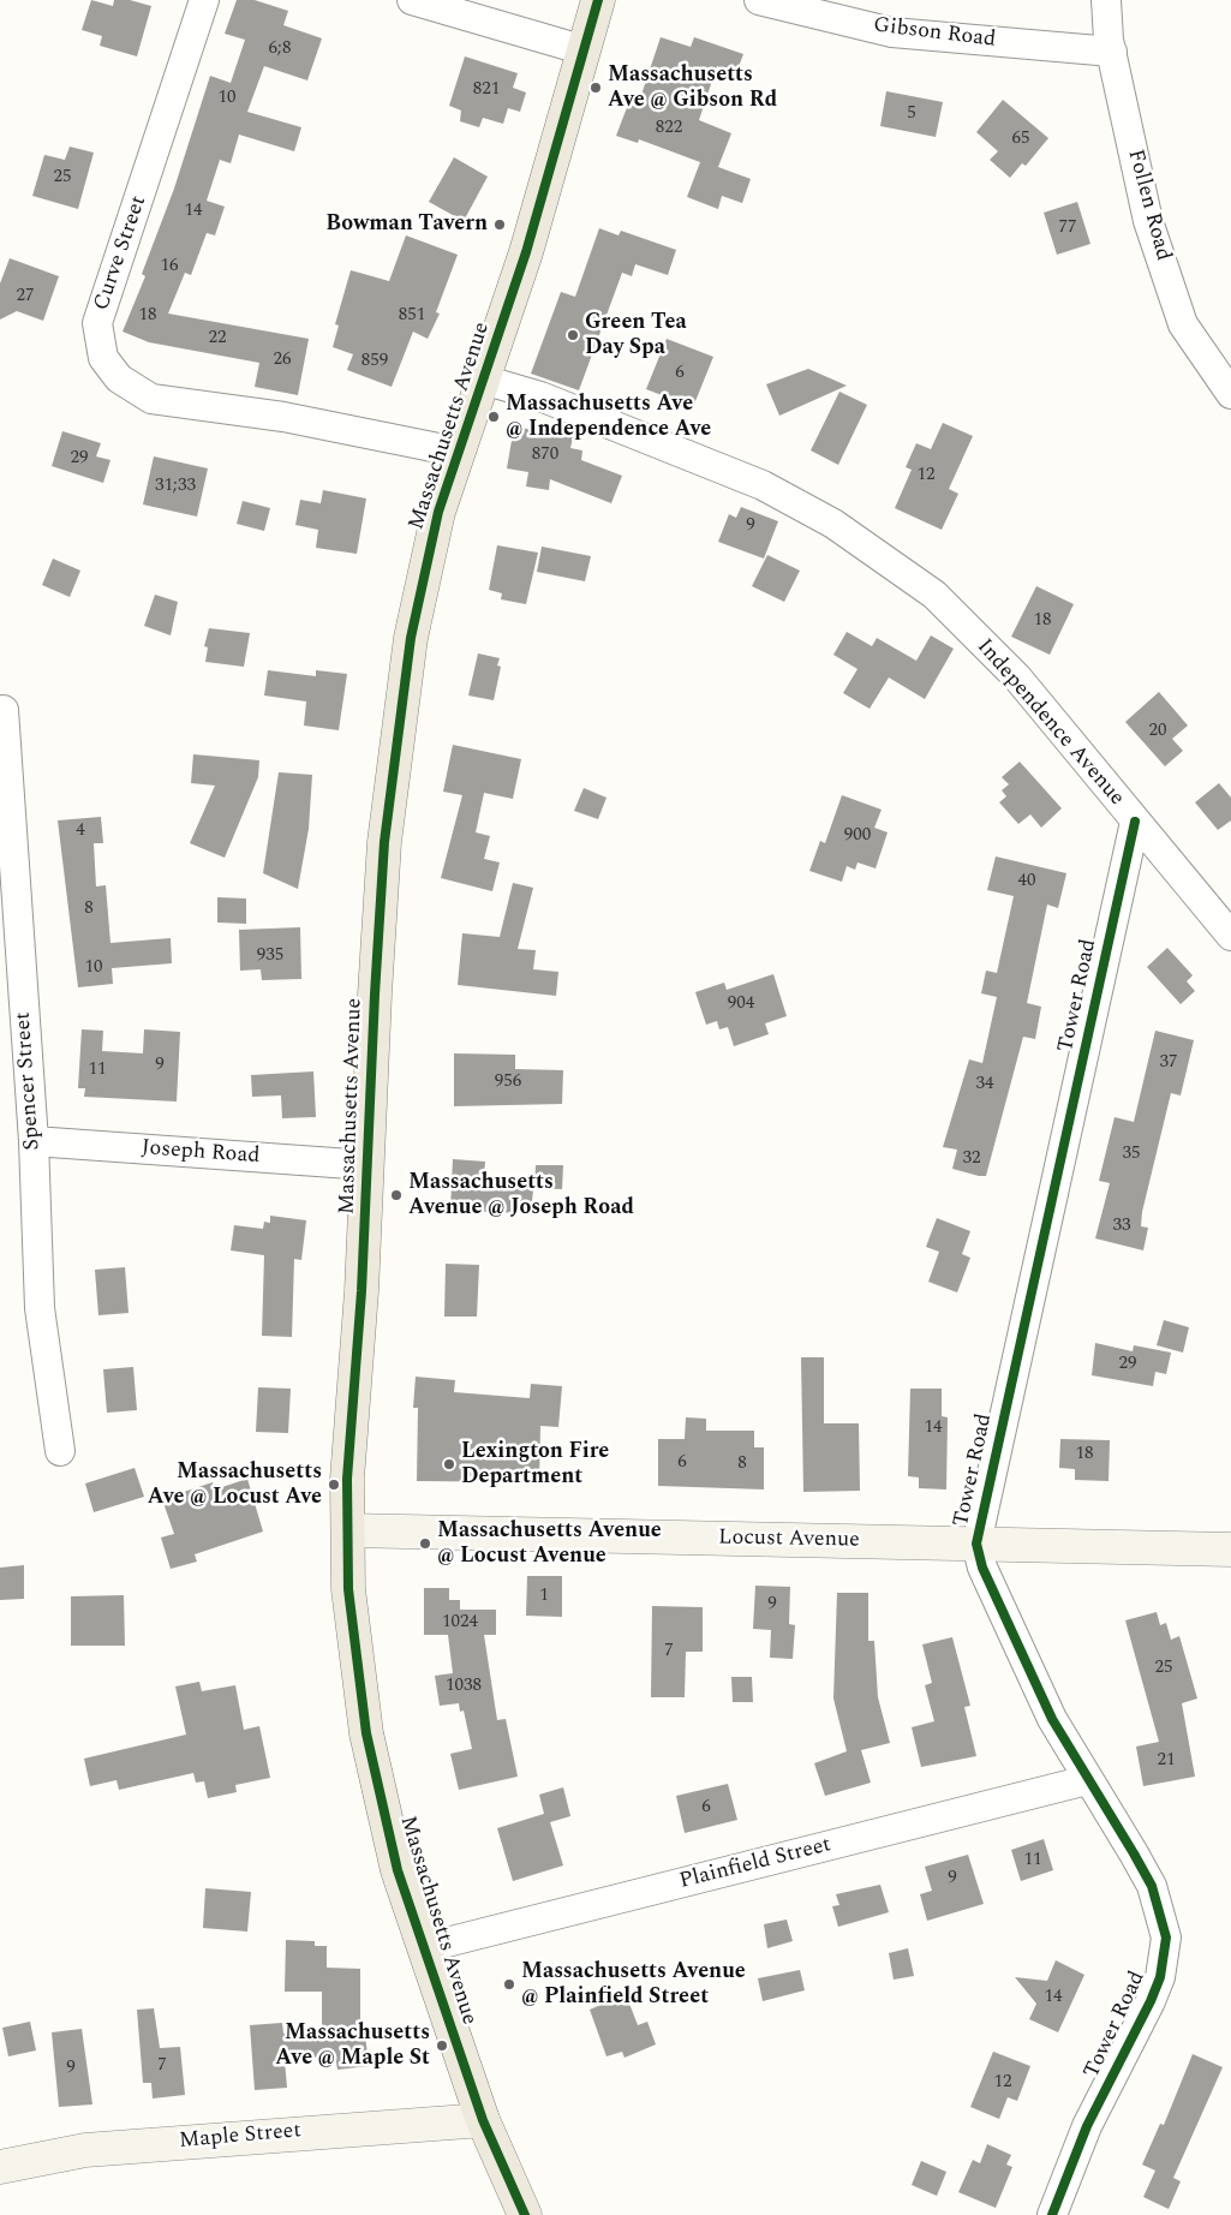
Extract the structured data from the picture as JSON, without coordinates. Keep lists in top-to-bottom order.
{
  "streets": {
    "main road": ["Massachusetts Avenue"],
    "street": [
      "Gibson Road",
      "Follen Road",
      "Curve Street",
      "Independence Avenue",
      "Tower Road",
      "Spencer Street",
      "Joseph Road",
      "Locust Avenue",
      "Plainfield Street",
      "Maple Street"
    ]
  },
  "crossings": [
    ["Gibson Road", "Follen Road"],
    ["Curve Street", "Massachusetts Avenue"],
    ["Massachusetts Avenue", "Independence Avenue"],
    ["Massachusetts Avenue", "Joseph Road"],
    ["Massachusetts Avenue", "Locust Avenue"],
    ["Massachusetts Avenue", "Plainfield Street"],
    ["Massachusetts Avenue", "Maple Street"],
    ["Independence Avenue", "Tower Road"],
    ["Tower Road", "Locust Avenue"],
    ["Tower Road", "Plainfield Street"],
    ["Spencer Street", "Joseph Road"]
  ],
  "places": [
    "Massachusetts Ave @ Gibson Rd",
    "Bowman Tavern",
    "Green Tea Day Spa",
    "Massachusetts Ave @ Independence Ave",
    "Massachusetts Avenue @ Joseph Road",
    "Lexington Fire Department",
    "Massachusetts Ave @ Locust Ave",
    "Massachusetts Avenue @ Locust Avenue",
    "Massachusetts Avenue @ Plainfield Street",
    "Massachusetts Ave @ Maple St"
  ],
  "house_numbers": [
    "6;8",
    "821",
    "10",
    "5",
    "822",
    "65",
    "25",
    "14",
    "77",
    "16",
    "27",
    "18",
    "851",
    "22",
    "26",
    "859",
    "6",
    "870",
    "29",
    "12",
    "31;33",
    "9",
    "18",
    "20",
    "4",
    "900",
    "40",
    "8",
    "935",
    "10",
    "904",
    "37",
    "9",
    "11",
    "956",
    "34",
    "35",
    "32",
    "33",
    "29",
    "14",
    "18",
    "6",
    "8",
    "1",
    "9",
    "1024",
    "7",
    "25",
    "1038",
    "21",
    "6",
    "11",
    "9",
    "14",
    "7",
    "9",
    "12"
  ]
}
